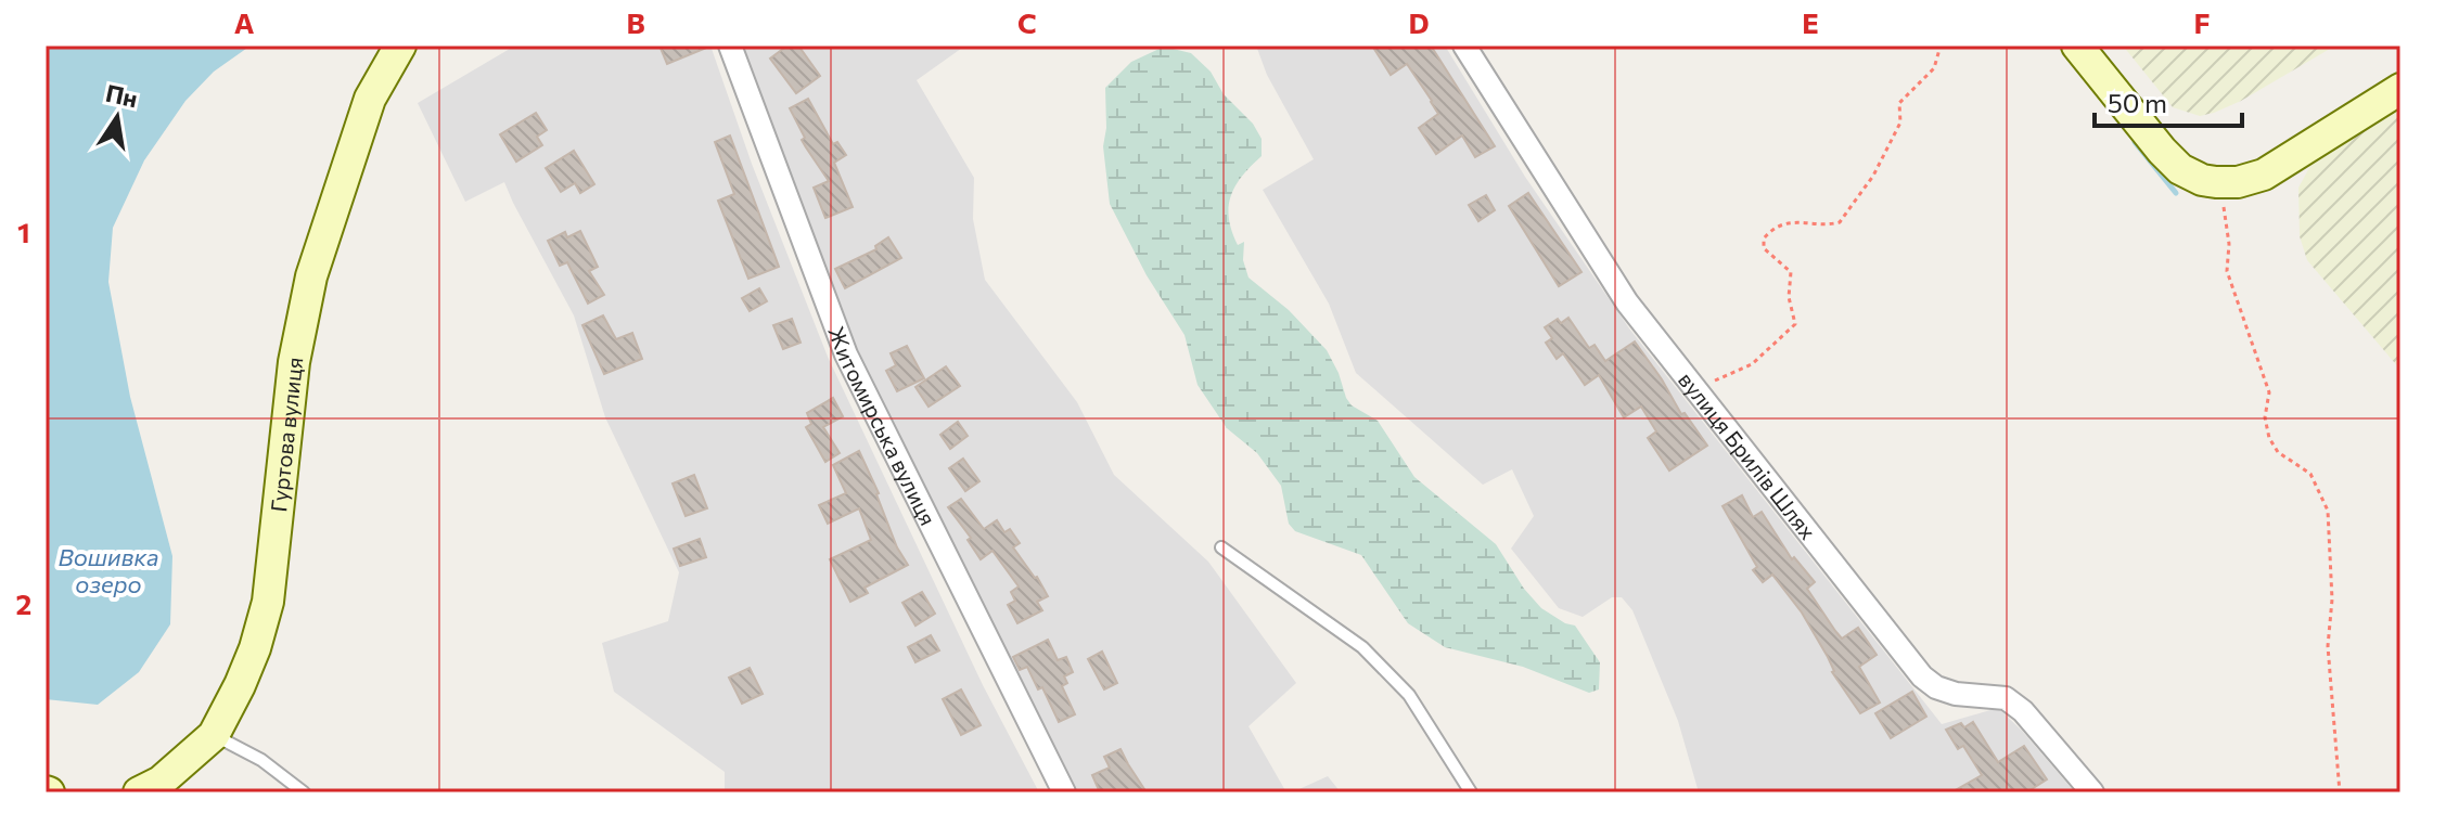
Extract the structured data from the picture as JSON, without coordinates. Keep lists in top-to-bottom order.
{
  "streets": {
    "street": ["Житомирська вулиця", "Гуртова вулиця", "вулиця Брилів Шлях"]
  },
  "water": ["Вошивка озеро"],
  "scale_bar": "50 m",
  "north": "top",
  "grid": {
    "columns": [
      "A",
      "B",
      "C",
      "D",
      "E",
      "F"
    ],
    "rows": ["1", "2"]
  }
}
